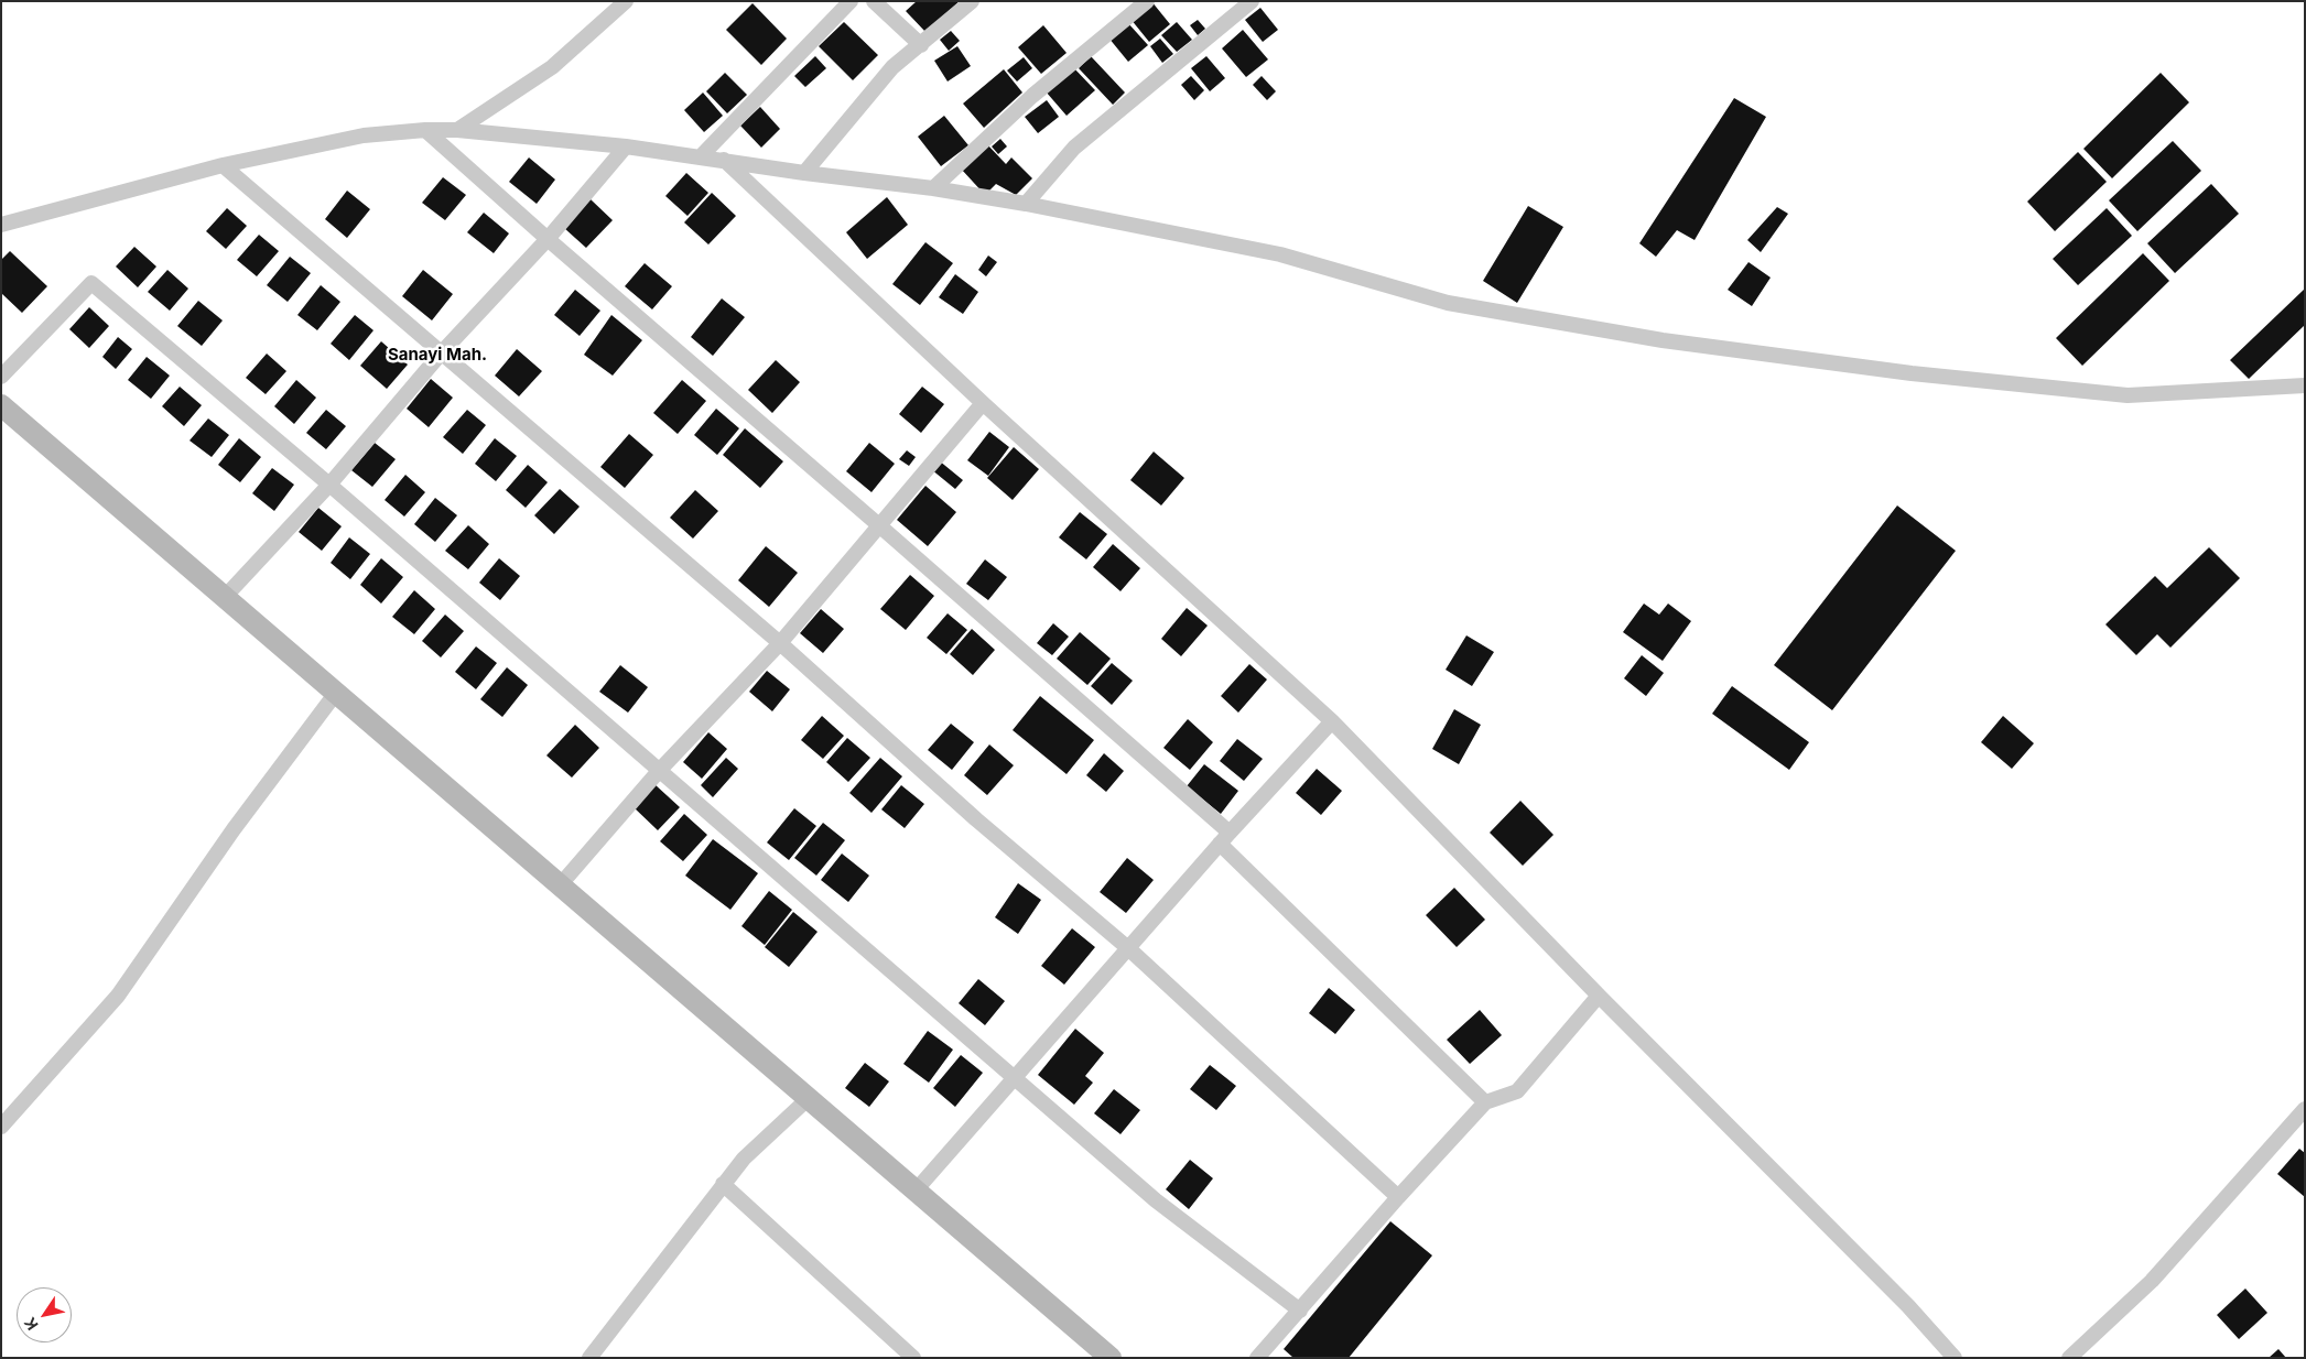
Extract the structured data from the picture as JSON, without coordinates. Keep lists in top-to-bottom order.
{
  "districts": ["Sanayi Mah."],
  "north": "bottom left"
}
